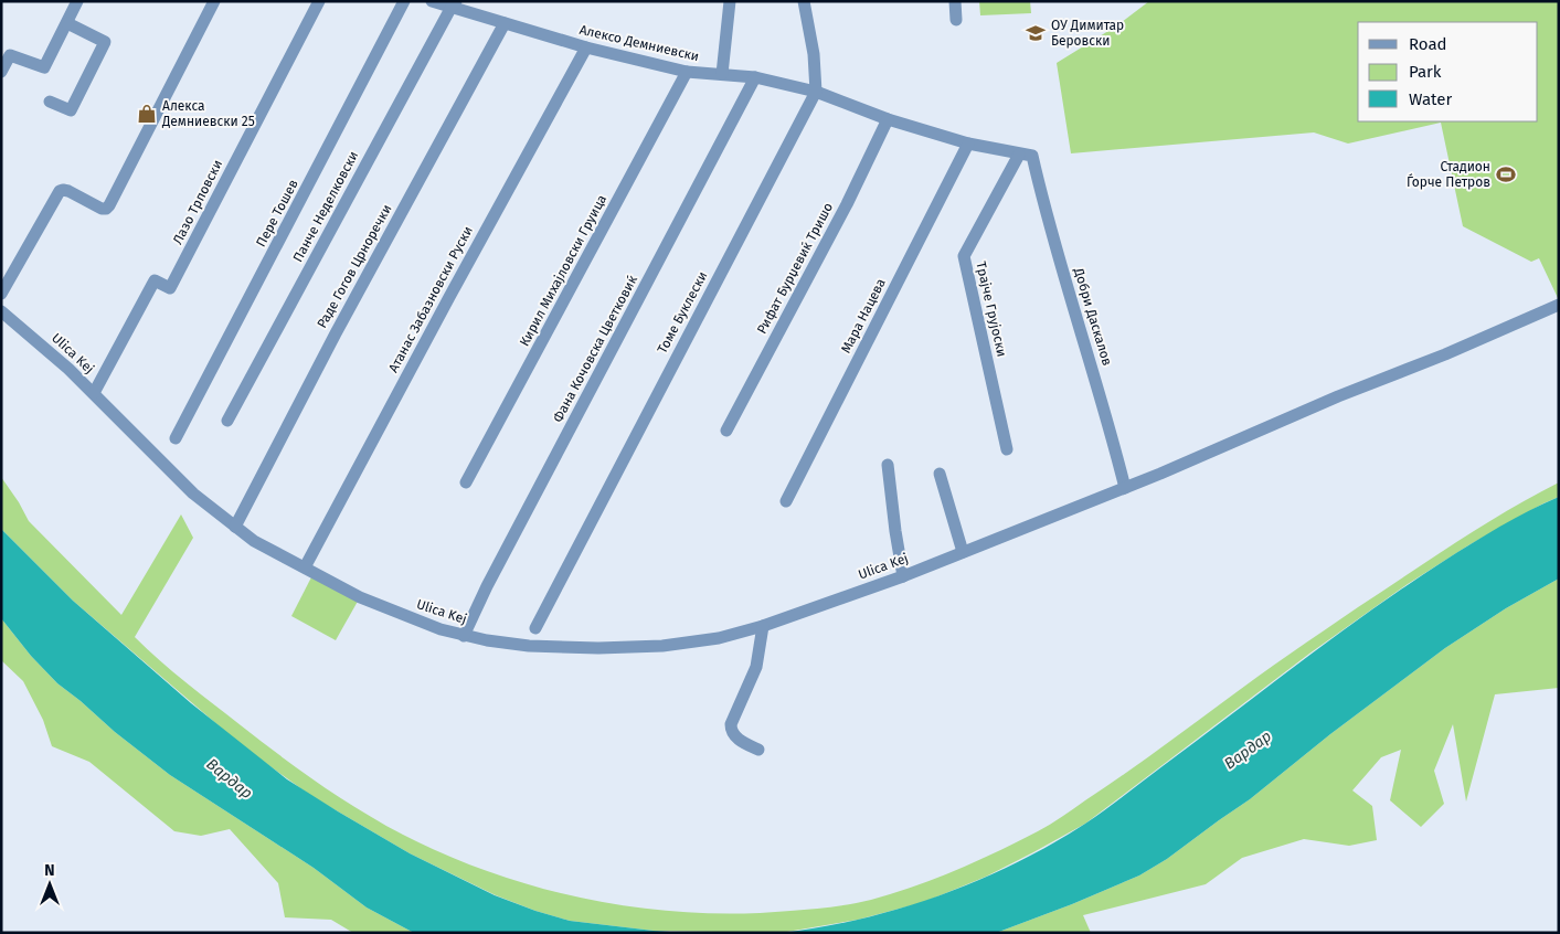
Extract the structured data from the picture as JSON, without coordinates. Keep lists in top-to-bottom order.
{
  "streets": {
    "street": [
      "Алексо Демниевски",
      "Лазо Трповски",
      "Панче Неделковски",
      "Пере Тошев",
      "Раде Гогов Црноречки",
      "Рифат Бурџевиќ Тришо",
      "Кирил Михајловски Груица",
      "Атанас Забазновски Руски",
      "Трајче Грујоски",
      "Томе Буклески",
      "Мара Нацева",
      "Добри Даскалов",
      "Фана Кочовска Цветковиќ",
      "Ulica Kej"
    ]
  },
  "crossings": [
    ["Алексо Демниевски", "Панче Неделковски"],
    ["Алексо Демниевски", "Раде Гогов Црноречки"],
    ["Алексо Демниевски", "Рифат Бурџевиќ Тришо"],
    ["Алексо Демниевски", "Кирил Михајловски Груица"],
    ["Алексо Демниевски", "Атанас Забазновски Руски"],
    ["Алексо Демниевски", "Трајче Грујоски"],
    ["Алексо Демниевски", "Томе Буклески"],
    ["Алексо Демниевски", "Мара Нацева"],
    ["Алексо Демниевски", "Добри Даскалов"],
    ["Алексо Демниевски", "Фана Кочовска Цветковиќ"],
    ["Лазо Трповски", "Ulica Kej"],
    ["Раде Гогов Црноречки", "Ulica Kej"],
    ["Атанас Забазновски Руски", "Ulica Kej"],
    ["Трајче Грујоски", "Добри Даскалов"],
    ["Добри Даскалов", "Ulica Kej"],
    ["Фана Кочовска Цветковиќ", "Ulica Kej"]
  ],
  "water": ["Вардар"],
  "places": {
    "school or university": ["ОУ Димитар Беровски"],
    "shop": ["Алекса Демниевски 25"],
    "sports": ["Стадион Ѓорче Петров"]
  },
  "legend": ["Road", "Park", "Water"],
  "north": "top"
}
